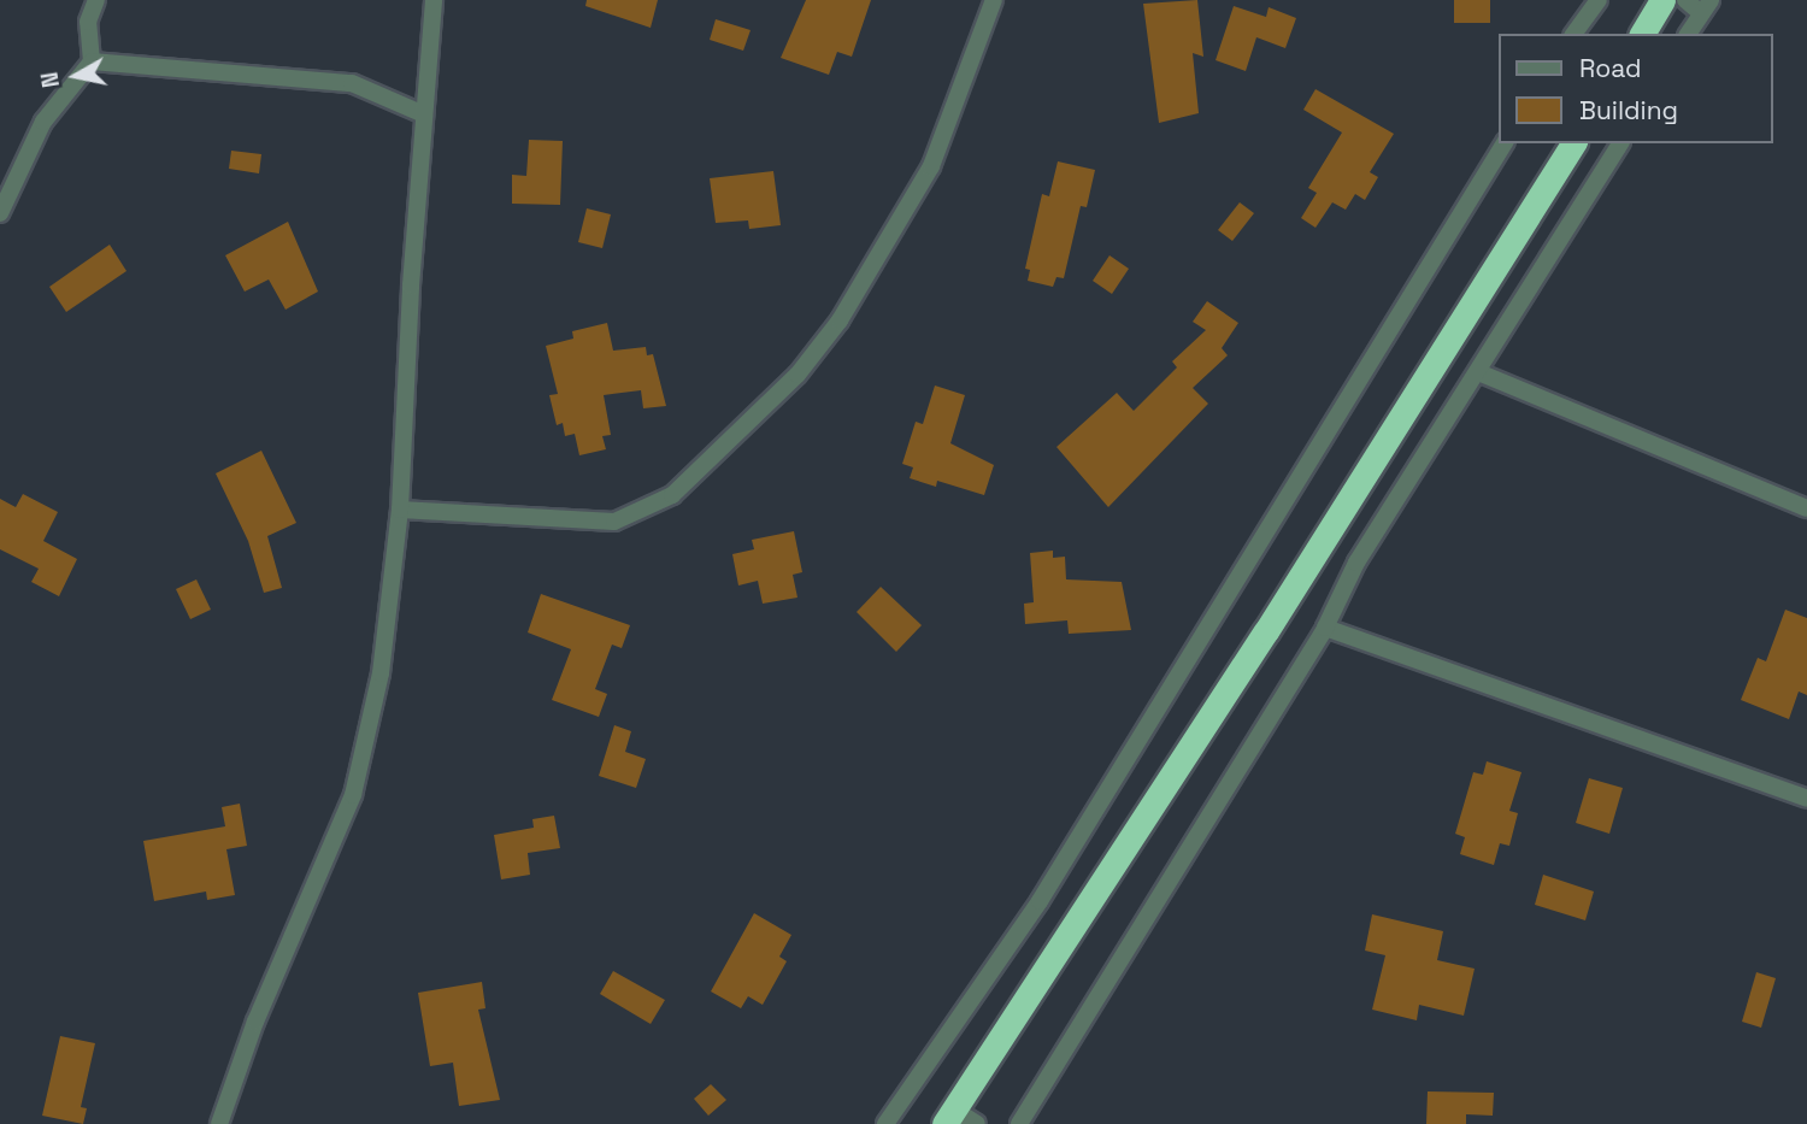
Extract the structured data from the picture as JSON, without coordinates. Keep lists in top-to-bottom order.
{
  "legend": ["Road", "Building"],
  "north": "left"
}
